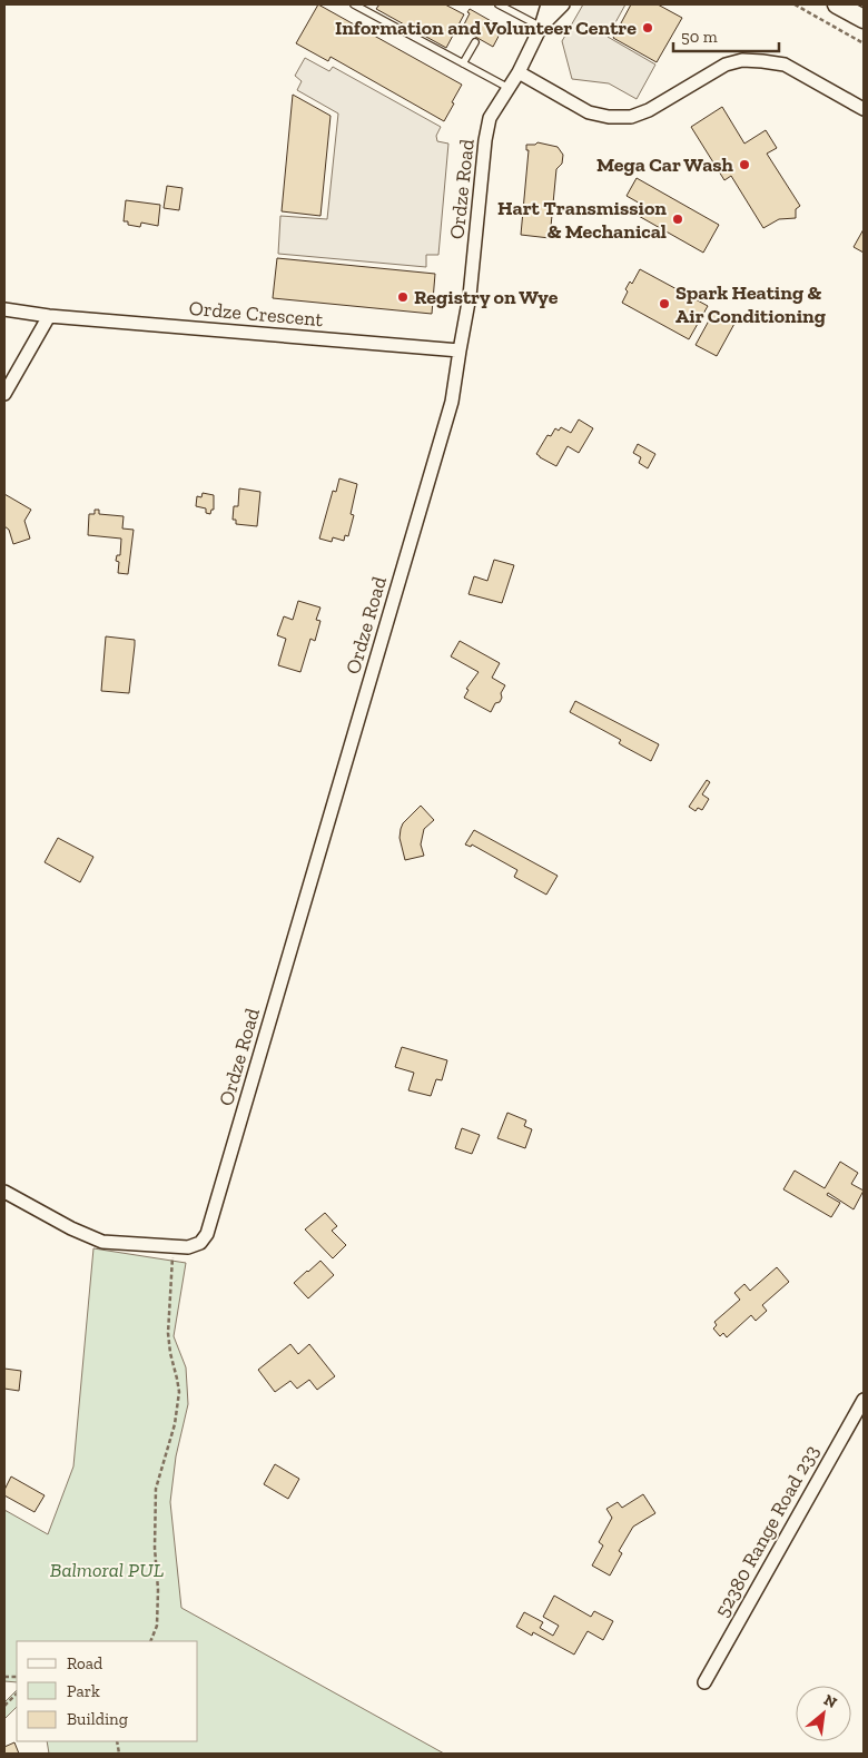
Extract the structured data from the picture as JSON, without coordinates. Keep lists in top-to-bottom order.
{
  "streets": {
    "street": ["Ordze Road", "Ordze Crescent", "52380 Range Road 233"]
  },
  "crossings": [
    ["Ordze Road", "Ordze Crescent"]
  ],
  "parks": ["Balmoral PUL"],
  "places": [
    "Information and Volunteer Centre",
    "Mega Car Wash",
    "Hart Transmission & Mechanical",
    "Registry on Wye",
    "Spark Heating & Air Conditioning"
  ],
  "legend": ["Road", "Park", "Building"],
  "scale_bar": "50 m",
  "north": "top right"
}
